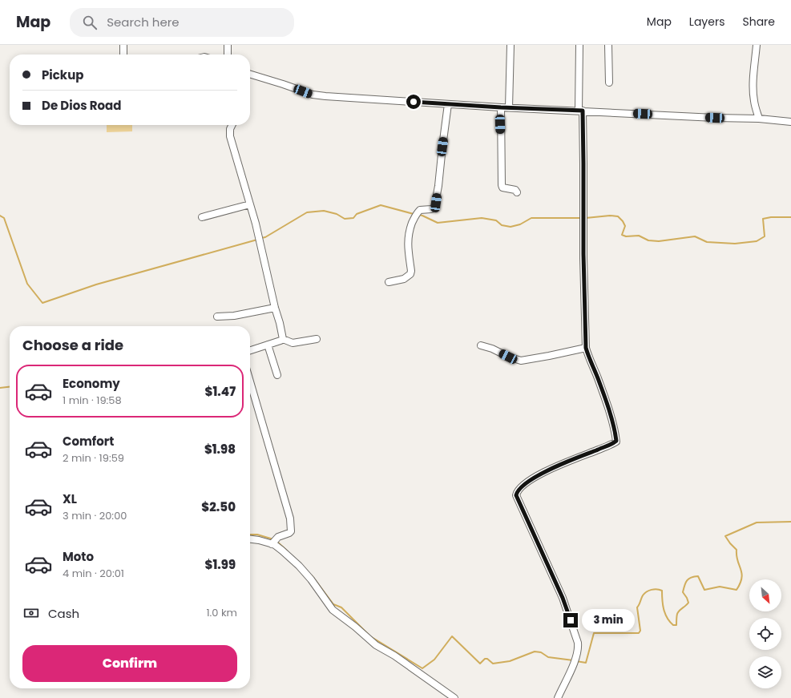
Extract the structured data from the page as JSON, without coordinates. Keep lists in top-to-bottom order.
{
  "north": "bottom right",
  "page": {
    "header": "Map",
    "search": "Search here",
    "nav": ["Map", "Layers", "Share"],
    "banner": ["Pickup", "De Dios Road"],
    "heading": "Choose a ride",
    "list": [
      {
        "name": "Economy",
        "note": "1 min · 19:58",
        "value": "$1.47"
      },
      {
        "name": "Comfort",
        "note": "2 min · 19:59",
        "value": "$1.98"
      },
      {
        "name": "XL",
        "note": "3 min · 20:00",
        "value": "$2.50"
      },
      {
        "name": "Moto",
        "note": "4 min · 20:01",
        "value": "$1.99"
      }
    ],
    "pay": ["Cash", "1.0 km"],
    "bubble": "3 min",
    "buttons": "Confirm"
  }
}
